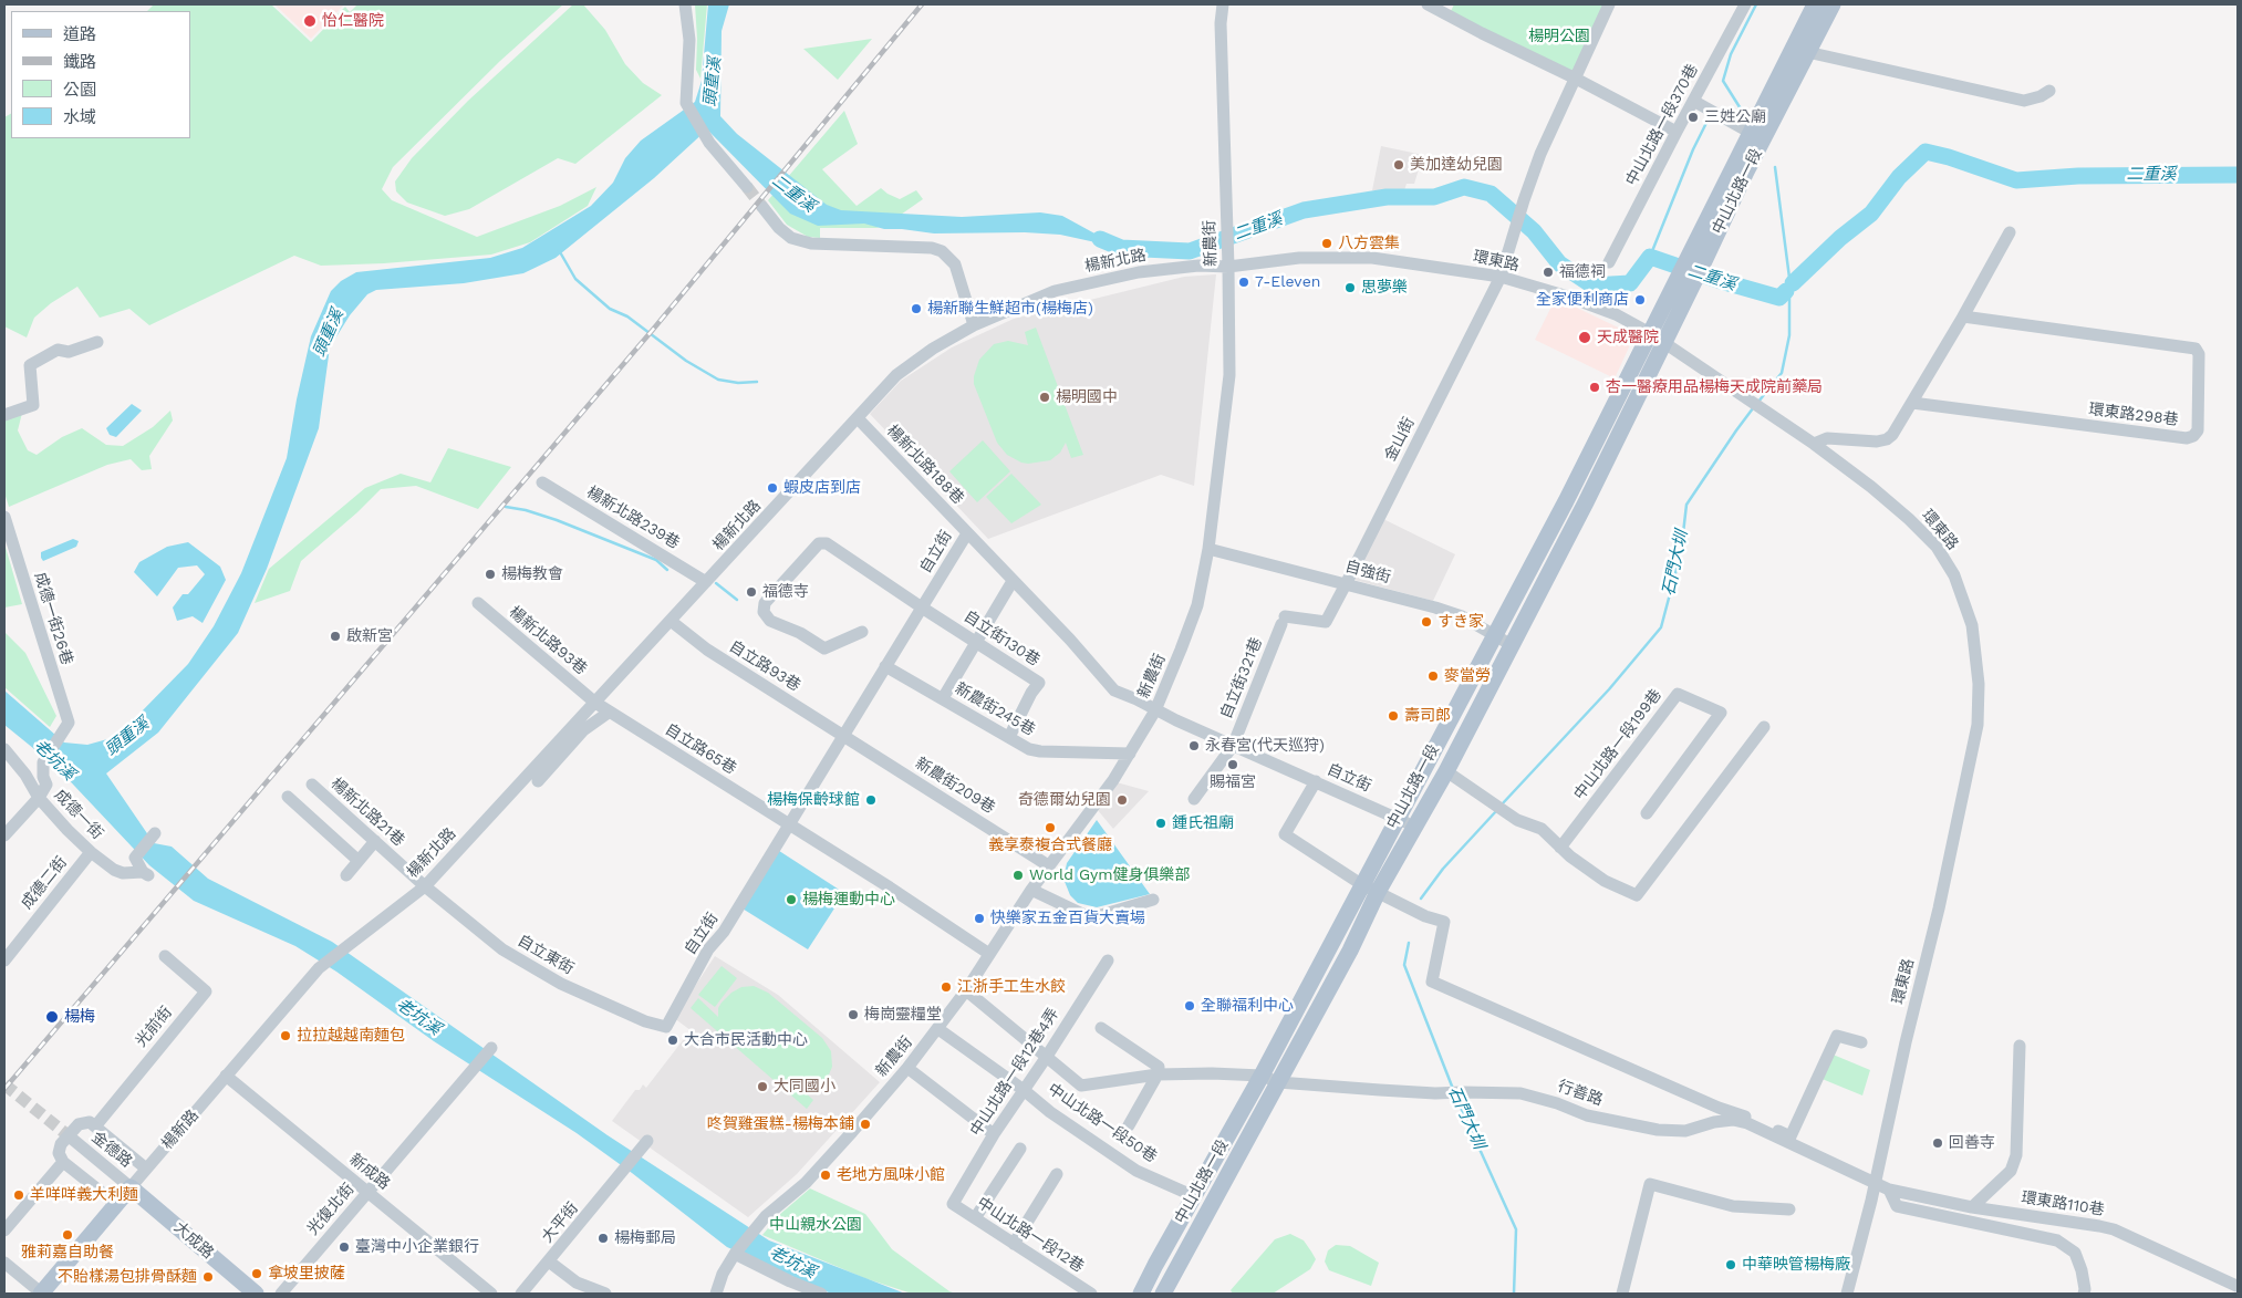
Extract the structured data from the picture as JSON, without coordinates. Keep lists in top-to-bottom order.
{
  "streets": {
    "main road": ["中山北路一段", "楊新路", "大成路"],
    "street": [
      "中山北路一段370巷",
      "新農街",
      "楊新北路",
      "環東路",
      "環東路298巷",
      "金山街",
      "楊新北路188巷",
      "楊新北路239巷",
      "自立街",
      "自強街",
      "成德一街26巷",
      "自立街130巷",
      "楊新北路93巷",
      "自立路93巷",
      "自立街321巷",
      "新農街245巷",
      "中山北路一段199巷",
      "自立路65巷",
      "新農街209巷",
      "楊新北路21巷",
      "成德一街",
      "成德二街",
      "自立東街",
      "光前街",
      "中山北路一段12巷4弄",
      "行善路",
      "中山北路一段50巷",
      "金德路",
      "新成路",
      "環東路110巷",
      "光復北街",
      "大平街",
      "中山北路一段12巷"
    ]
  },
  "crossings": [
    ["中山北路一段", "環東路"],
    ["中山北路一段", "自立街"],
    ["中山北路一段", "自強街"],
    ["中山北路一段", "行善路"],
    ["中山北路一段", "中山北路一段50巷"],
    ["新農街", "楊新北路"],
    ["新農街", "環東路"],
    ["新農街", "自立街"],
    ["新農街", "自強街"],
    ["新農街", "新農街245巷"],
    ["新農街", "自立路65巷"],
    ["新農街", "新農街209巷"],
    ["新農街", "中山北路一段50巷"],
    ["楊新北路", "環東路"],
    ["楊新北路", "楊新北路188巷"],
    ["楊新北路", "楊新北路239巷"],
    ["楊新北路", "楊新北路93巷"],
    ["楊新北路", "自立路93巷"],
    ["楊新北路", "自立路65巷"],
    ["楊新北路", "楊新北路21巷"],
    ["楊新北路", "自立東街"],
    ["楊新北路", "楊新路"],
    ["環東路", "金山街"],
    ["環東路", "行善路"],
    ["環東路", "環東路110巷"],
    ["金山街", "自強街"],
    ["金山街", "自立街321巷"],
    ["楊新北路188巷", "自立街"],
    ["自立街", "自立街130巷"],
    ["自立街", "自立路93巷"],
    ["自立街", "自立街321巷"],
    ["自立街", "新農街245巷"],
    ["自立街", "自立路65巷"],
    ["自立街", "新農街209巷"],
    ["自立街", "自立東街"],
    ["成德一街26巷", "成德一街"],
    ["自立街130巷", "新農街245巷"],
    ["楊新北路93巷", "自立路65巷"],
    ["自立路93巷", "新農街209巷"],
    ["楊新北路21巷", "自立東街"],
    ["成德一街", "成德二街"],
    ["中山北路一段12巷4弄", "行善路"],
    ["中山北路一段12巷4弄", "中山北路一段50巷"],
    ["中山北路一段12巷4弄", "中山北路一段12巷"],
    ["行善路", "環東路110巷"],
    ["楊新路", "金德路"],
    ["楊新路", "新成路"],
    ["楊新路", "大成路"],
    ["金德路", "大成路"],
    ["新成路", "光復北街"]
  ],
  "water": [
    "頭重溪",
    "二重溪",
    "石門大圳",
    "老坑溪"
  ],
  "parks": ["楊明公園", "中山親水公園"],
  "places": [
    "怡仁醫院",
    "三姓公廟",
    "美加達幼兒園",
    "八方雲集",
    "福德祠",
    "7-Eleven",
    "思夢樂",
    "全家便利商店",
    "楊新聯生鮮超市(楊梅店)",
    "天成醫院",
    "杏一醫療用品楊梅天成院前藥局",
    "楊明國中",
    "蝦皮店到店",
    "楊梅教會",
    "福德寺",
    "すき家",
    "啟新宮",
    "麥當勞",
    "壽司郎",
    "永春宮(代天巡狩)",
    "賜福宮",
    "楊梅保齡球館",
    "奇德爾幼兒園",
    "鍾氏祖廟",
    "義享泰複合式餐廳",
    "World Gym健身俱樂部",
    "楊梅運動中心",
    "快樂家五金百貨大賣場",
    "江浙手工生水餃",
    "全聯福利中心",
    "梅崗靈糧堂",
    "楊梅",
    "拉拉越越南麵包",
    "大合市民活動中心",
    "大同國小",
    "咚賀雞蛋糕-楊梅本鋪",
    "回善寺",
    "老地方風味小館",
    "羊咩咩義大利麵",
    "雅莉嘉自助餐",
    "楊梅郵局",
    "臺灣中小企業銀行",
    "中華映管楊梅廠",
    "拿坡里披薩",
    "不貽樣湯包排骨酥麵"
  ],
  "legend": [
    "道路",
    "鐵路",
    "公園",
    "水域"
  ]
}
